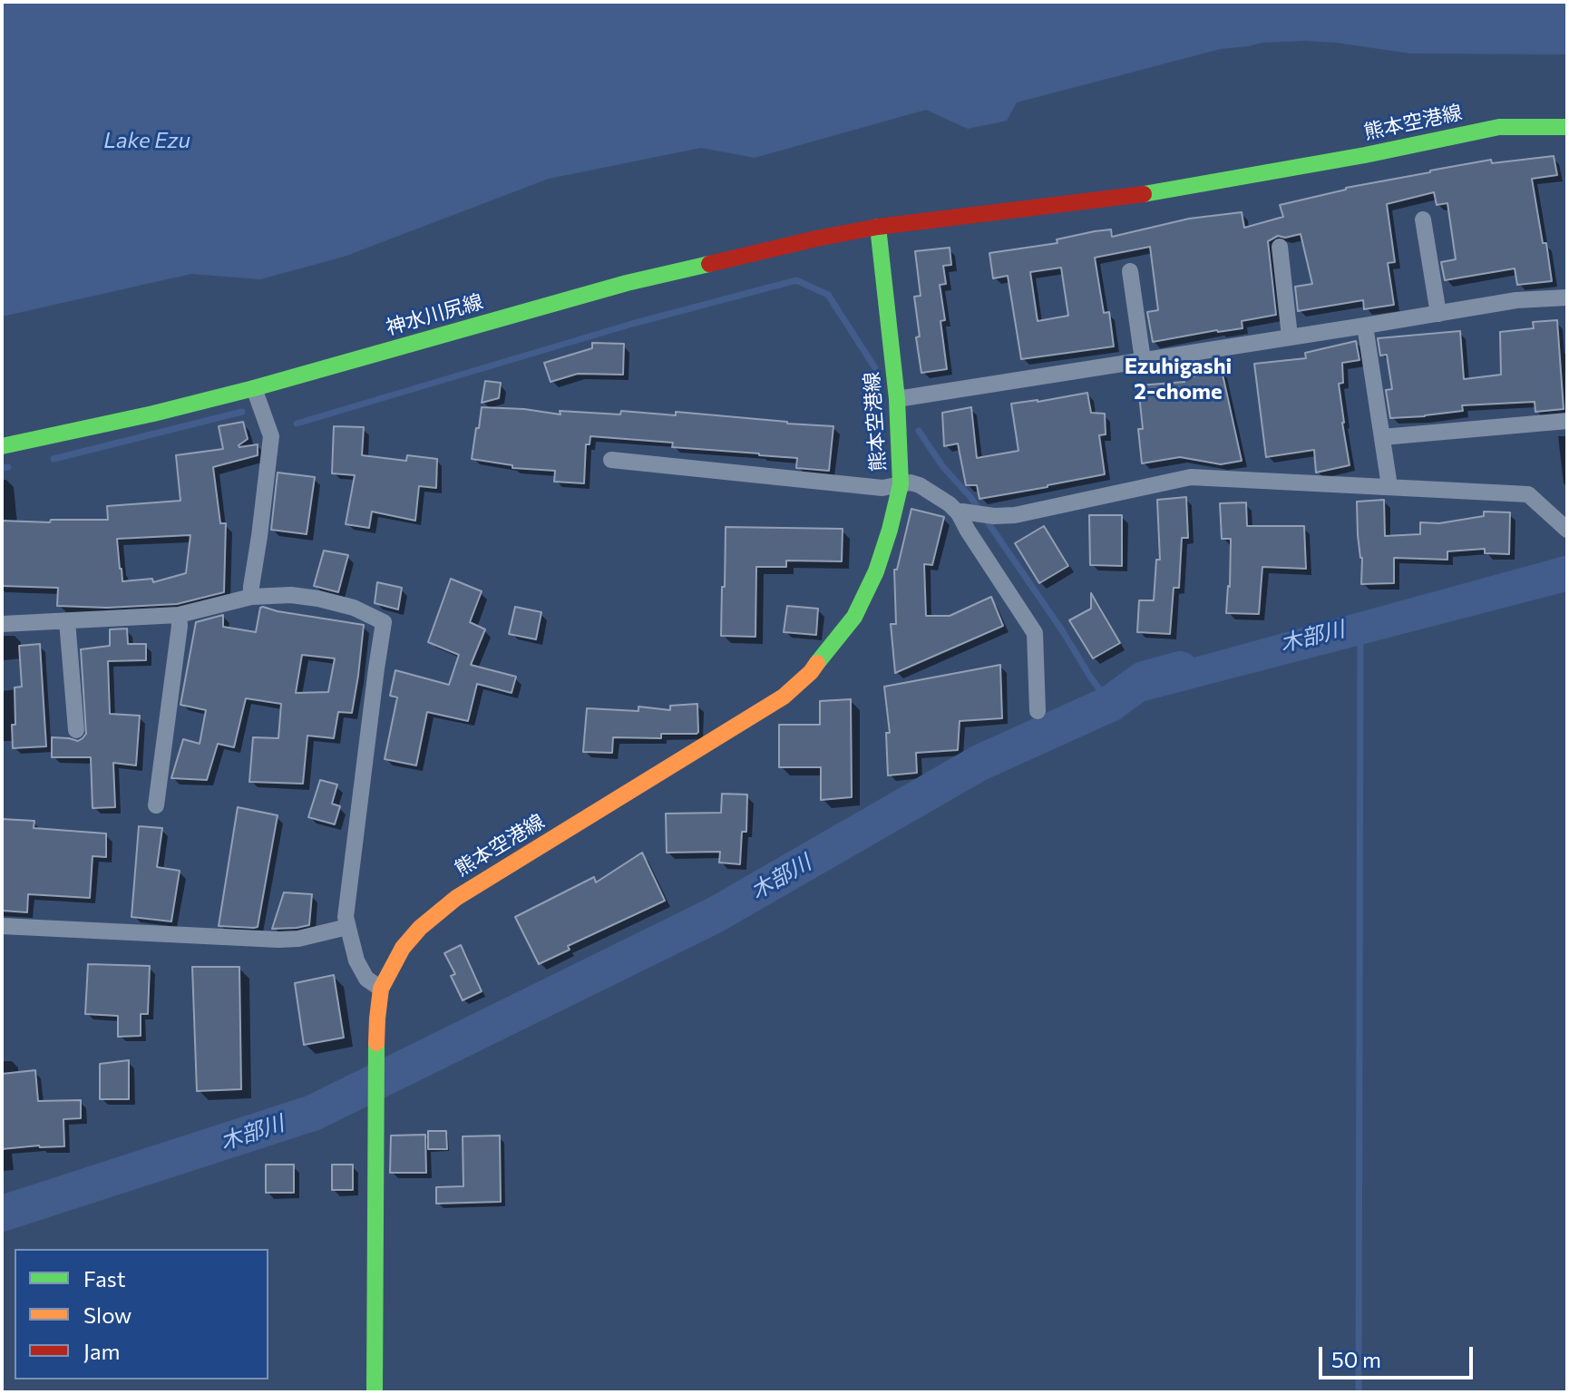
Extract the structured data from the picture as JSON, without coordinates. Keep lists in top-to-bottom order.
{
  "streets": {
    "main road": ["熊本空港線", "神水川尻線"]
  },
  "crossings": [
    ["熊本空港線", "神水川尻線"]
  ],
  "districts": ["Ezuhigashi 2-chome"],
  "water": ["Lake Ezu", "木部川"],
  "legend": ["Fast", "Slow", "Jam"],
  "scale_bar": "50 m"
}
